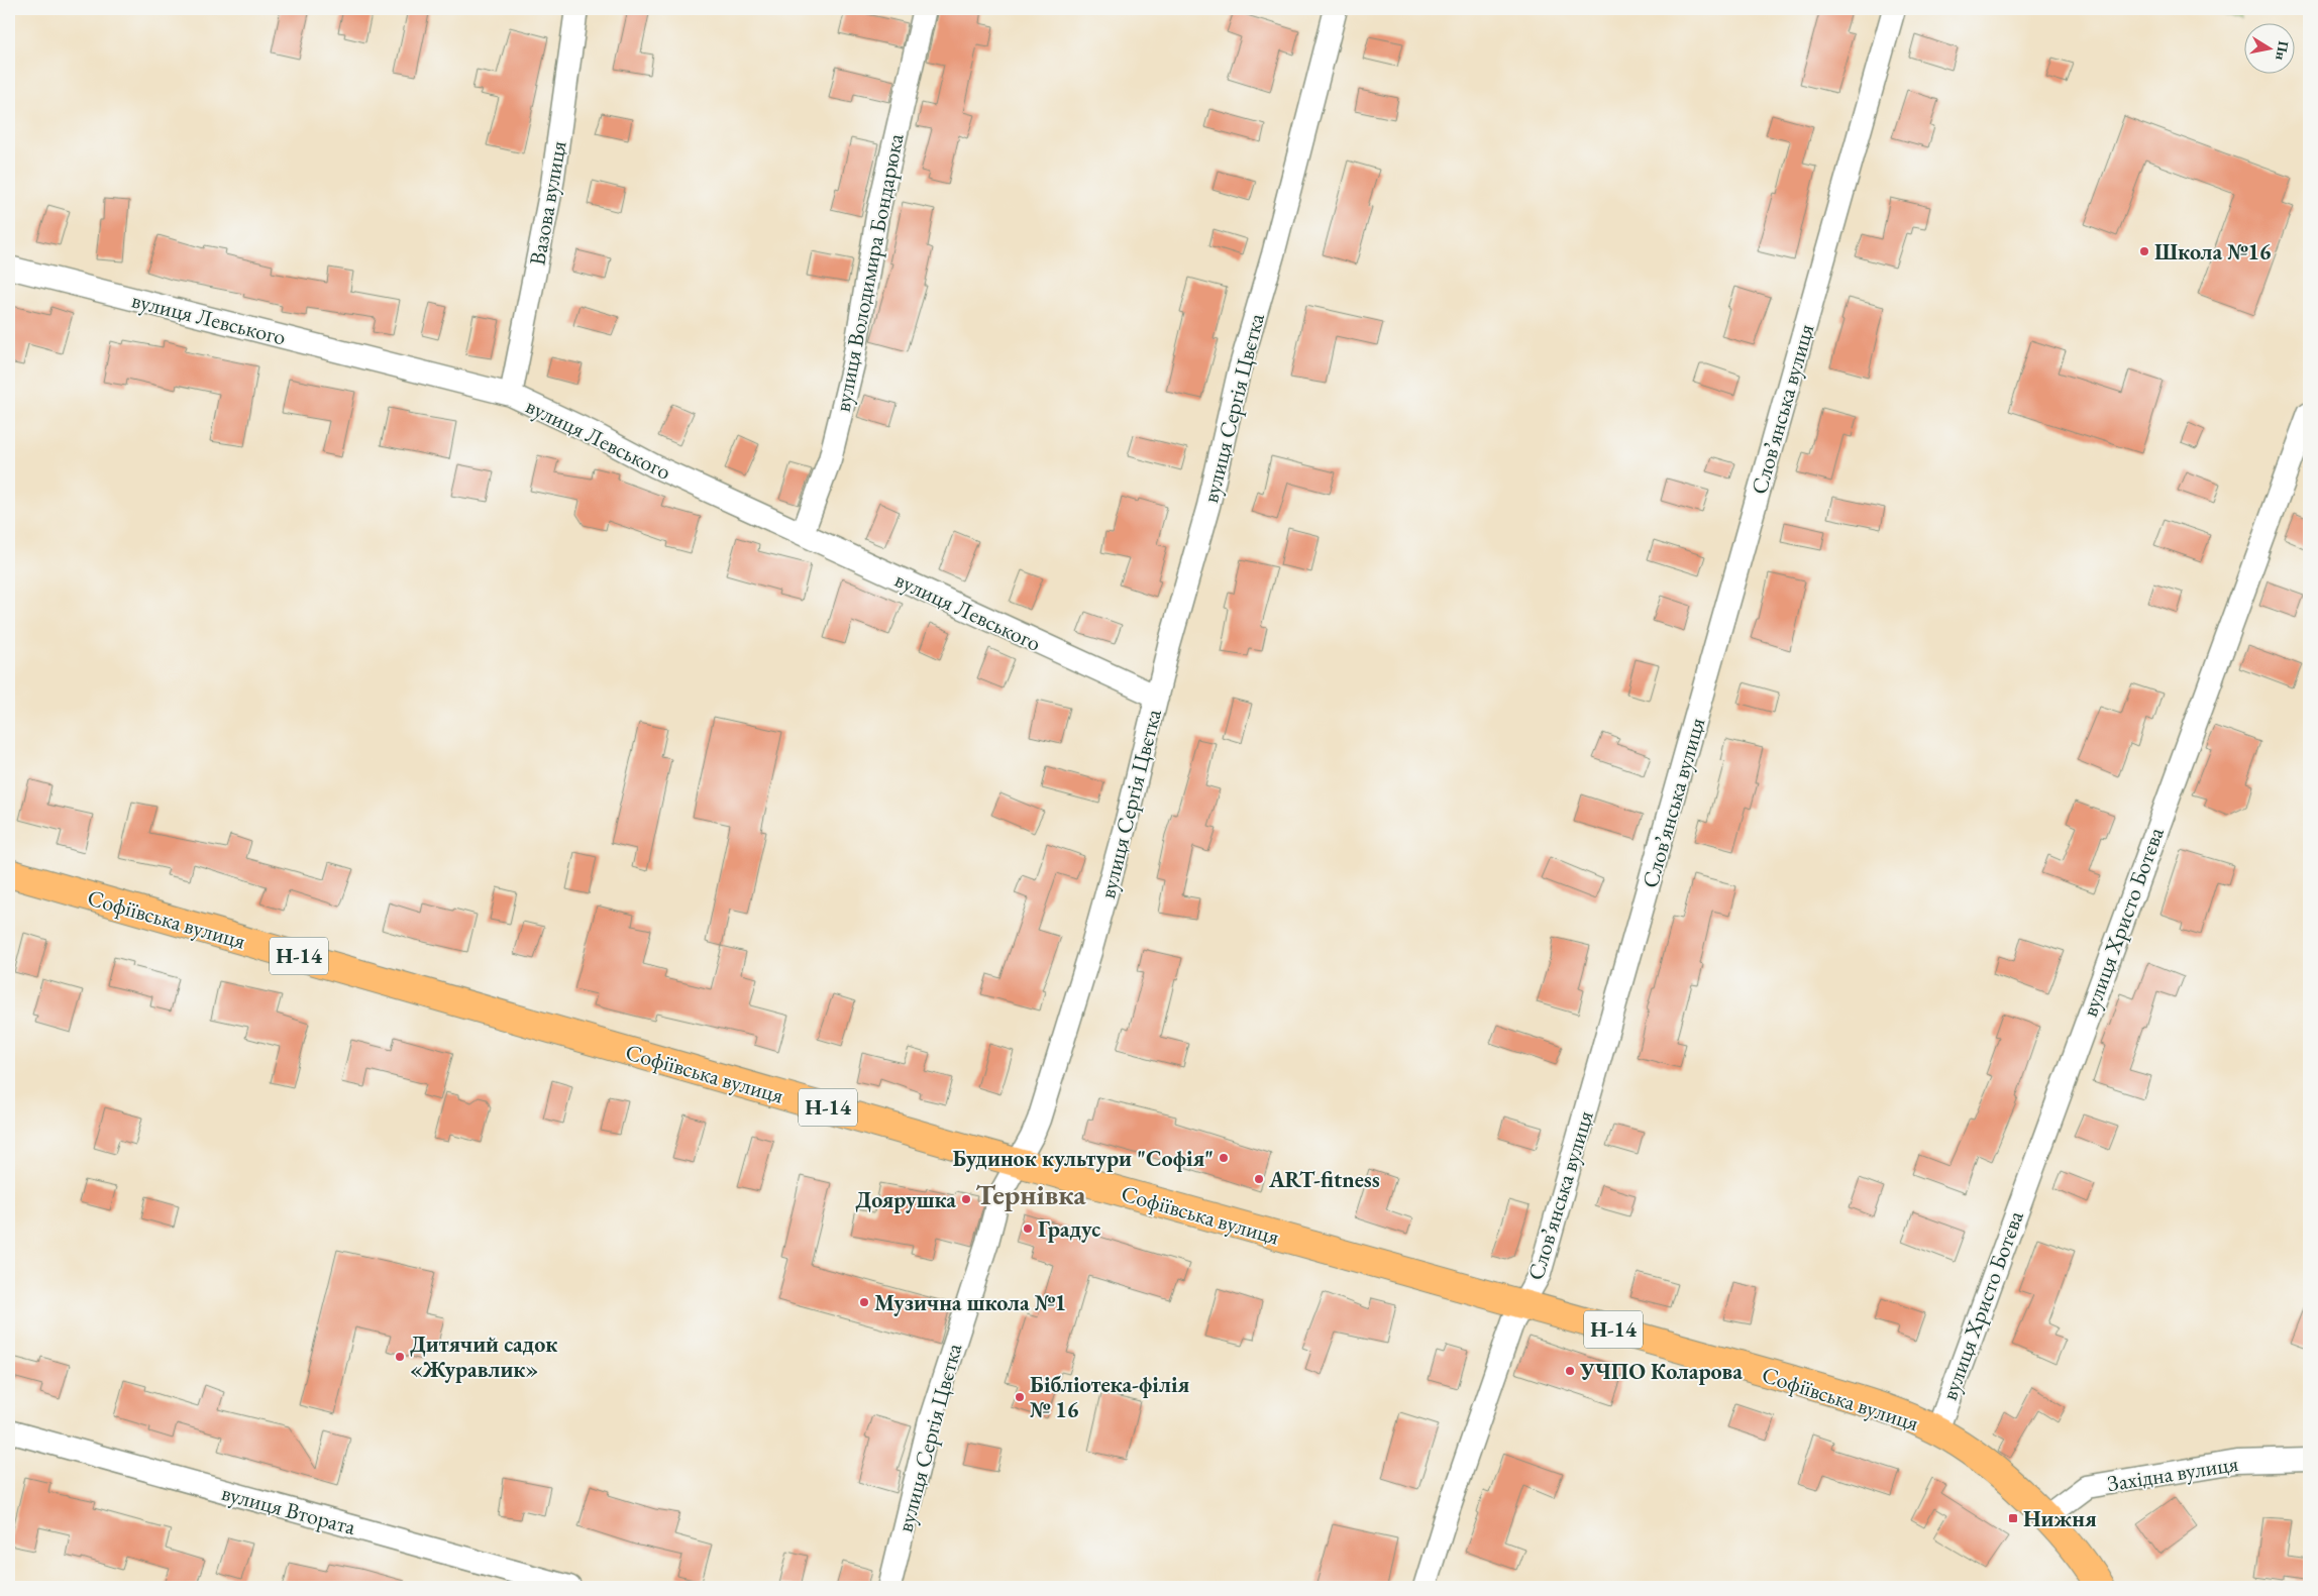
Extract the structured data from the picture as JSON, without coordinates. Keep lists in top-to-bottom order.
{
  "streets": {
    "main road": ["Софіївська вулиця", "Н-14"],
    "street": [
      "Вазова вулиця",
      "вулиця Володимира Бондарюка",
      "вулиця Левського",
      "вулиця Сергія Цвєтка",
      "Словʼянська вулиця",
      "вулиця Христо Ботєва",
      "Західна вулиця",
      "вулиця Втората"
    ]
  },
  "crossings": [
    ["Вазова вулиця", "вулиця Левського"],
    ["вулиця Володимира Бондарюка", "вулиця Левського"],
    ["вулиця Левського", "вулиця Сергія Цвєтка"],
    ["вулиця Сергія Цвєтка", "Софіївська вулиця"],
    ["Словʼянська вулиця", "Софіївська вулиця"],
    ["Софіївська вулиця", "вулиця Христо Ботєва"],
    ["Софіївська вулиця", "Західна вулиця"]
  ],
  "districts": ["Тернівка"],
  "places": {
    "other": [
      "Школа №16",
      "Будинок культури \"Софія\"",
      "ART-fitness",
      "Доярушка",
      "Градус",
      "Музична школа №1",
      "Дитячий садок «Журавлик»",
      "УЧПО Коларова",
      "Бібліотека-філія № 16"
    ],
    "transit": ["Нижня"]
  },
  "north": "right"
}
